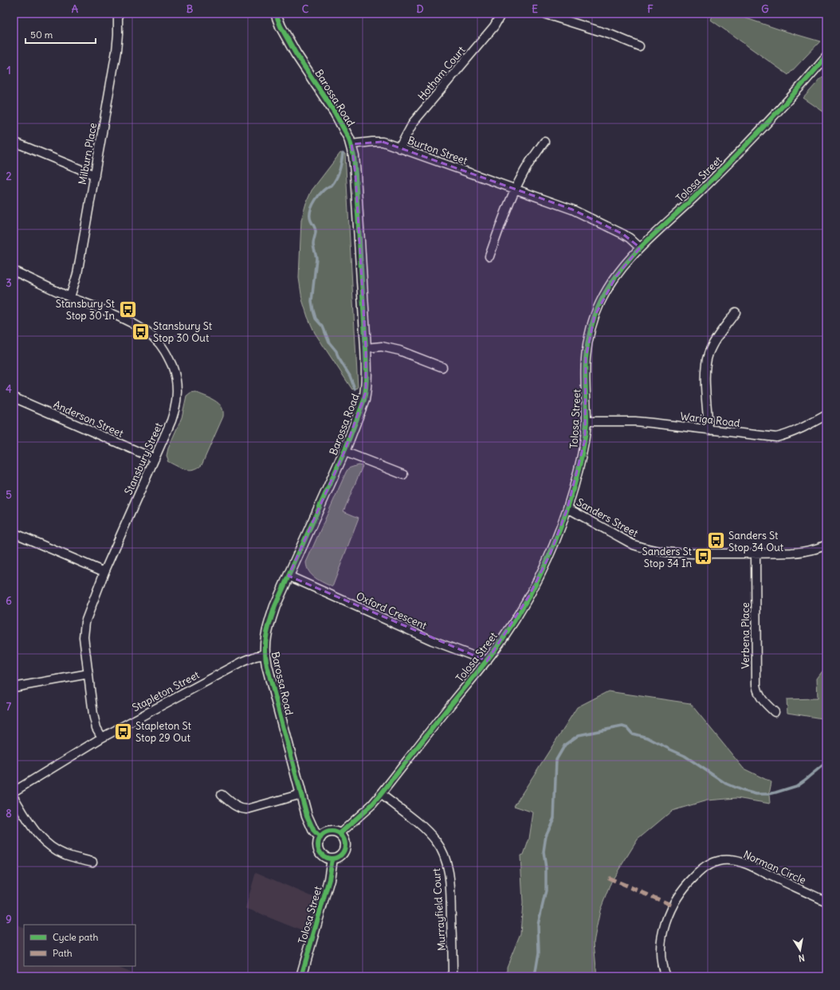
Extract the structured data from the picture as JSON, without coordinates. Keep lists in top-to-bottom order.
{
  "streets": {
    "street": [
      "Hotham Court",
      "Barossa Road",
      "Burton Street",
      "Milburn Place",
      "Tolosa Street",
      "Anderson Street",
      "Wariga Road",
      "Stansbury Street",
      "Sanders Street",
      "Oxford Crescent",
      "Verbena Place",
      "Stapleton Street",
      "Norman Circle",
      "Murrayfield Court"
    ]
  },
  "crossings": [
    ["Hotham Court", "Burton Street"],
    ["Barossa Road", "Burton Street"],
    ["Barossa Road", "Tolosa Street"],
    ["Barossa Road", "Oxford Crescent"],
    ["Barossa Road", "Stapleton Street"],
    ["Burton Street", "Tolosa Street"],
    ["Milburn Place", "Stansbury Street"],
    ["Tolosa Street", "Wariga Road"],
    ["Tolosa Street", "Sanders Street"],
    ["Tolosa Street", "Oxford Crescent"],
    ["Tolosa Street", "Murrayfield Court"],
    ["Anderson Street", "Stansbury Street"],
    ["Stansbury Street", "Stapleton Street"],
    ["Sanders Street", "Verbena Place"]
  ],
  "places": {
    "bus stop": [
      "Stansbury St Stop 30 In",
      "Stansbury St Stop 30 Out",
      "Sanders St Stop 34 Out",
      "Sanders St Stop 34 In",
      "Stapleton St Stop 29 Out"
    ]
  },
  "legend": ["Cycle path", "Path"],
  "scale_bar": "50 m",
  "north": "bottom",
  "grid": {
    "columns": [
      "A",
      "B",
      "C",
      "D",
      "E",
      "F",
      "G"
    ],
    "rows": [
      "1",
      "2",
      "3",
      "4",
      "5",
      "6",
      "7",
      "8",
      "9"
    ]
  }
}
